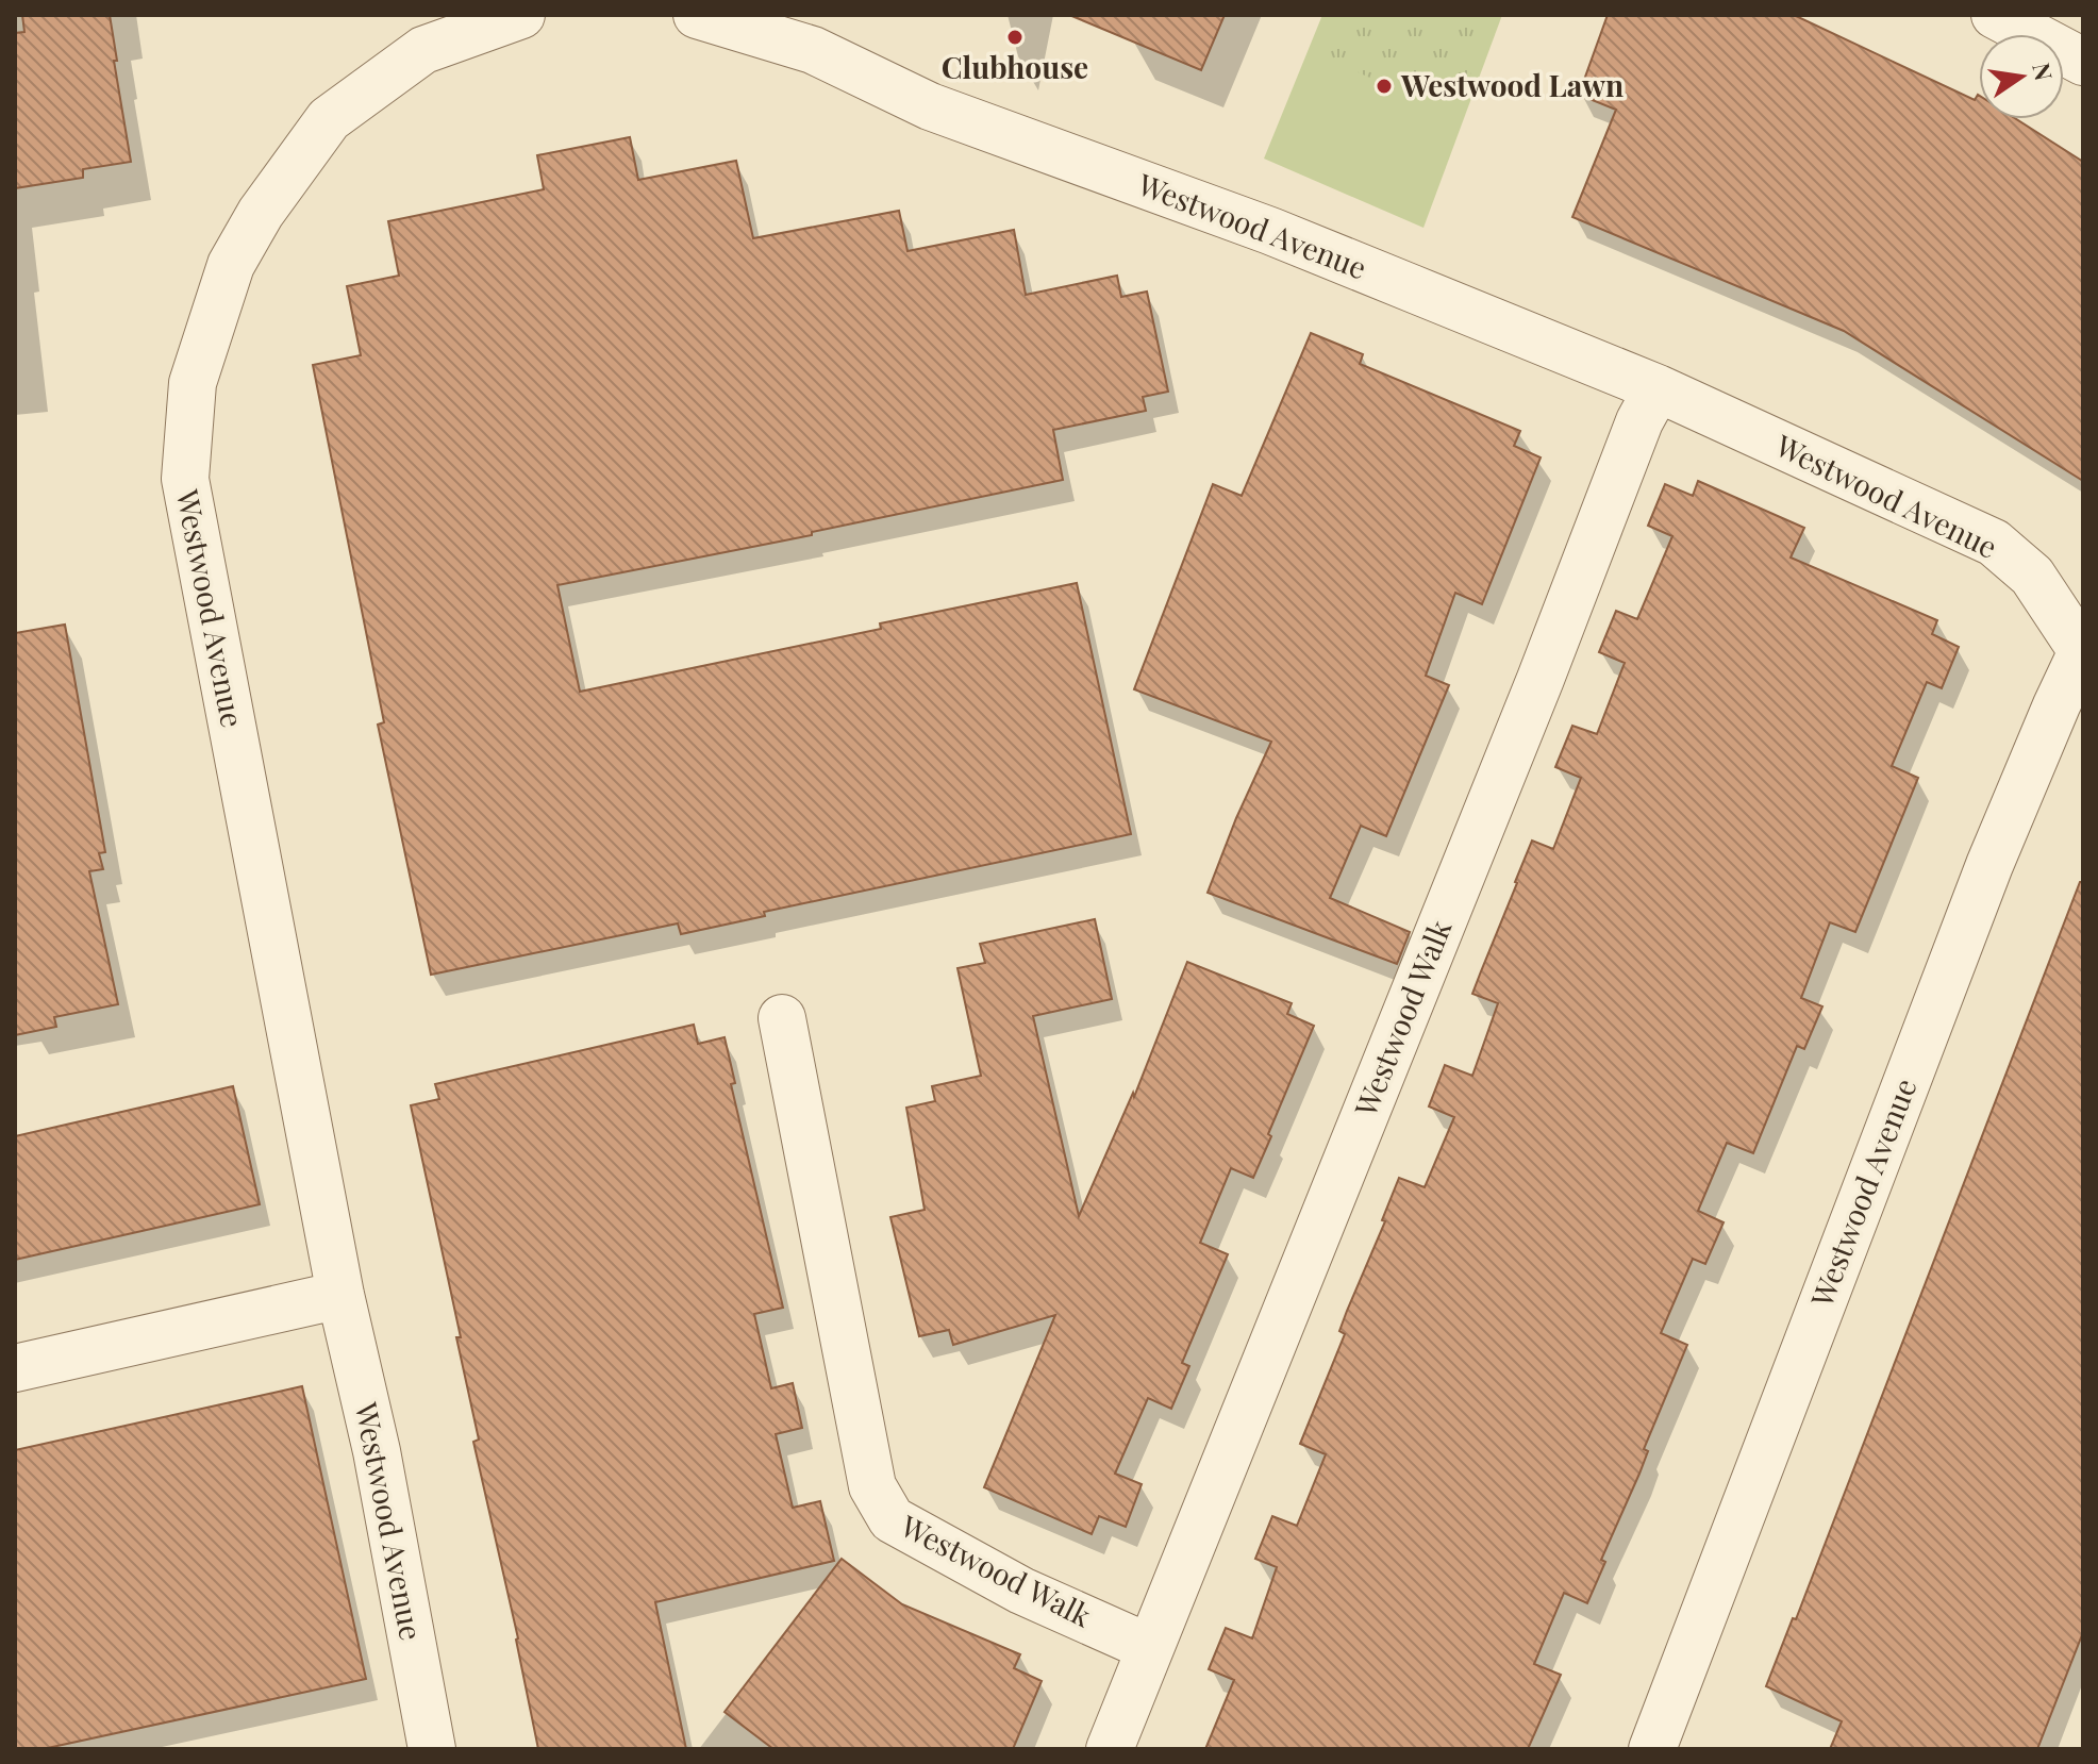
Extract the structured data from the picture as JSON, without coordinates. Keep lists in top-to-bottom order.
{
  "streets": {
    "street": ["Westwood Avenue", "Westwood Walk"]
  },
  "crossings": [
    ["Westwood Avenue", "Westwood Walk"]
  ],
  "places": ["Clubhouse", "Westwood Lawn"],
  "north": "right"
}
